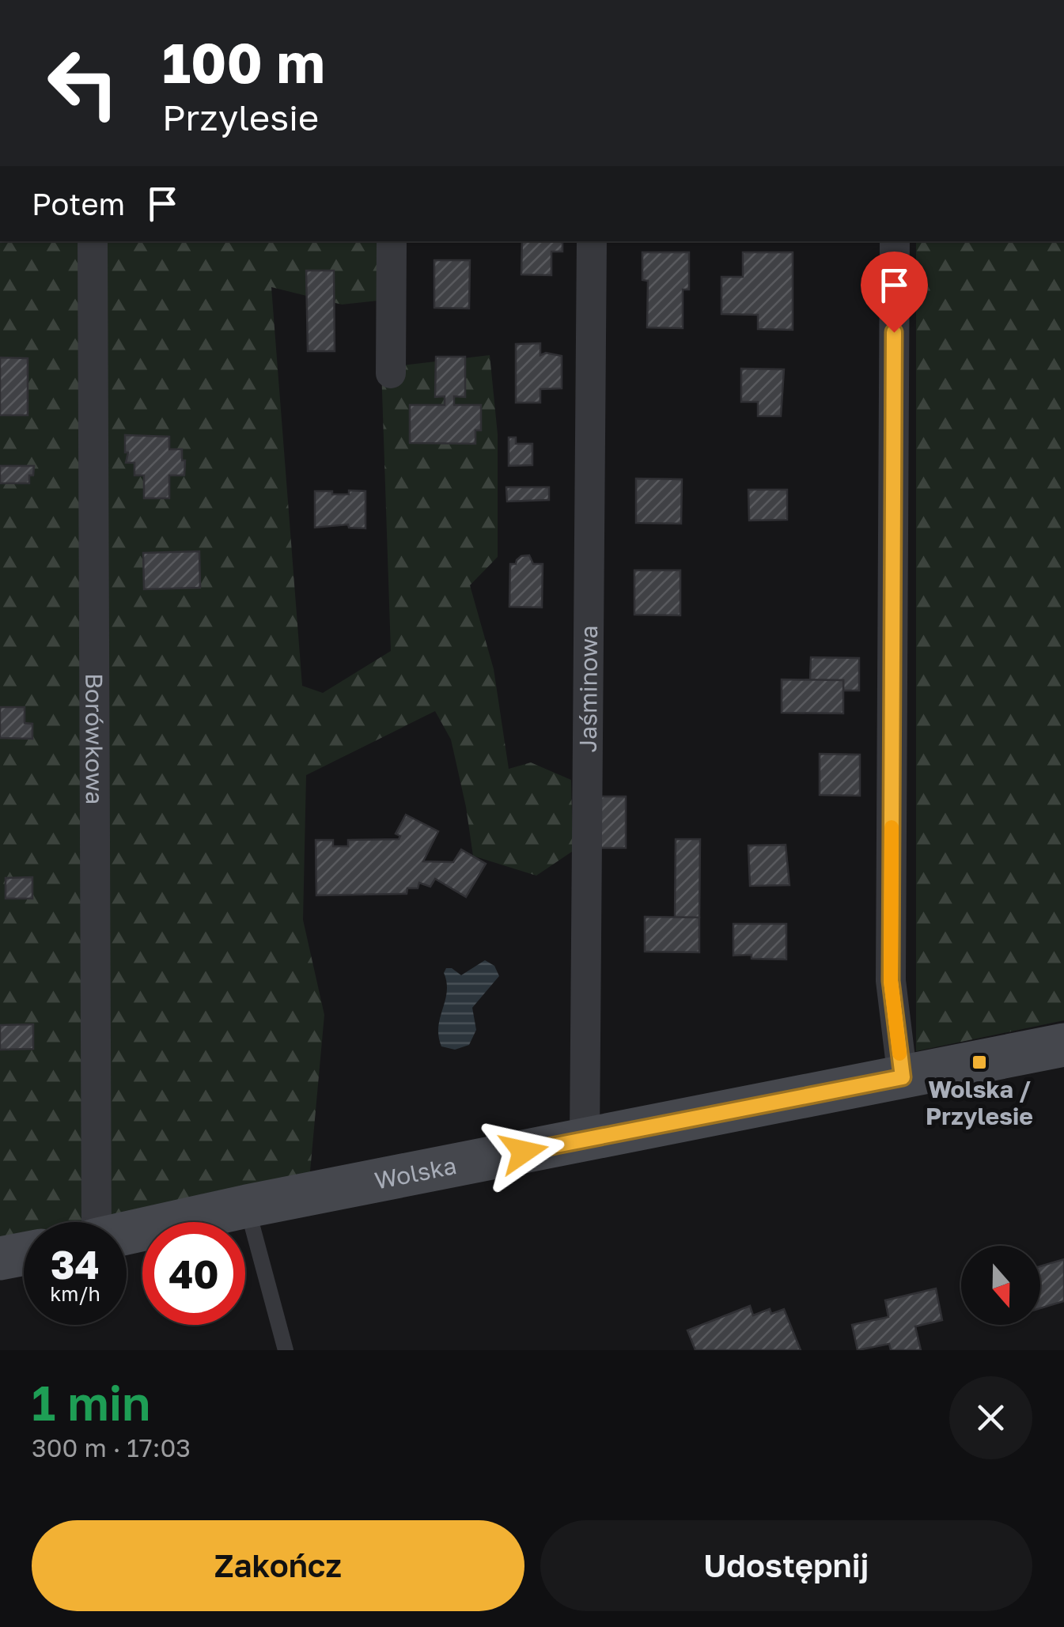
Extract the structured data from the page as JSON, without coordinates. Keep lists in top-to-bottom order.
{
  "streets": {
    "street": ["Jaśminowa", "Borówkowa", "Wolska"]
  },
  "crossings": [
    ["Jaśminowa", "Wolska"]
  ],
  "places": {
    "transit": ["Wolska / Przylesie"]
  },
  "north": "bottom",
  "page": {
    "turn": ["100 m", "Przylesie"],
    "then": "Potem",
    "speed": "34 km/h",
    "limit": "40",
    "heading": ["1 min", "300 m · 17:03"],
    "buttons": ["Zakończ", "Udostępnij"]
  }
}
